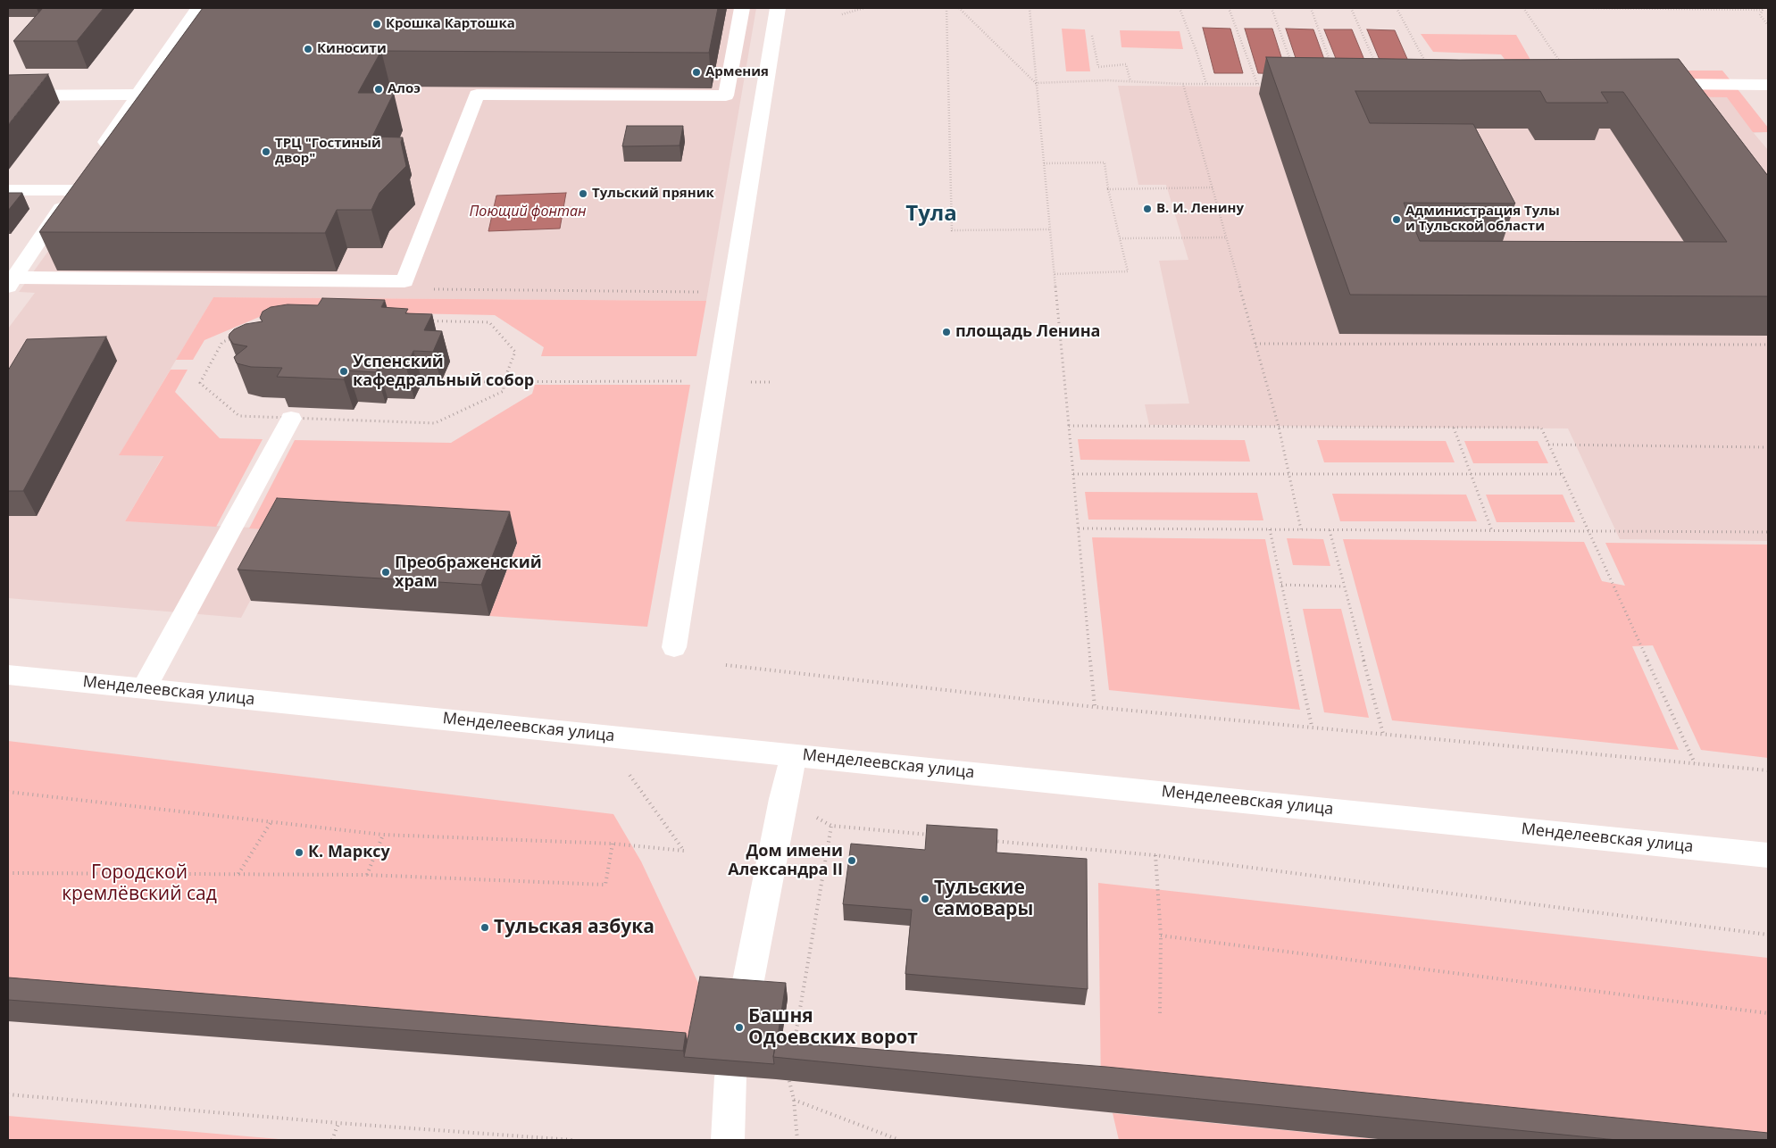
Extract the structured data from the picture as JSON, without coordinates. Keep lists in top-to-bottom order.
{
  "streets": {
    "street": ["Менделеевская улица"]
  },
  "districts": ["Тула"],
  "water": ["Поющий фонтан"],
  "parks": ["Городской кремлёвский сад"],
  "places": [
    "Крошка Картошка",
    "Киносити",
    "Армения",
    "Алоэ",
    "ТРЦ \"Гостиный двор\"",
    "Тульский пряник",
    "В. И. Ленину",
    "Администрация Тулы и Тульской области",
    "площадь Ленина",
    "Успенский кафедральный собор",
    "Преображенский храм",
    "К. Марксу",
    "Дом имени Александра II",
    "Тульские самовары",
    "Тульская азбука",
    "Башня Одоевских ворот"
  ]
}
